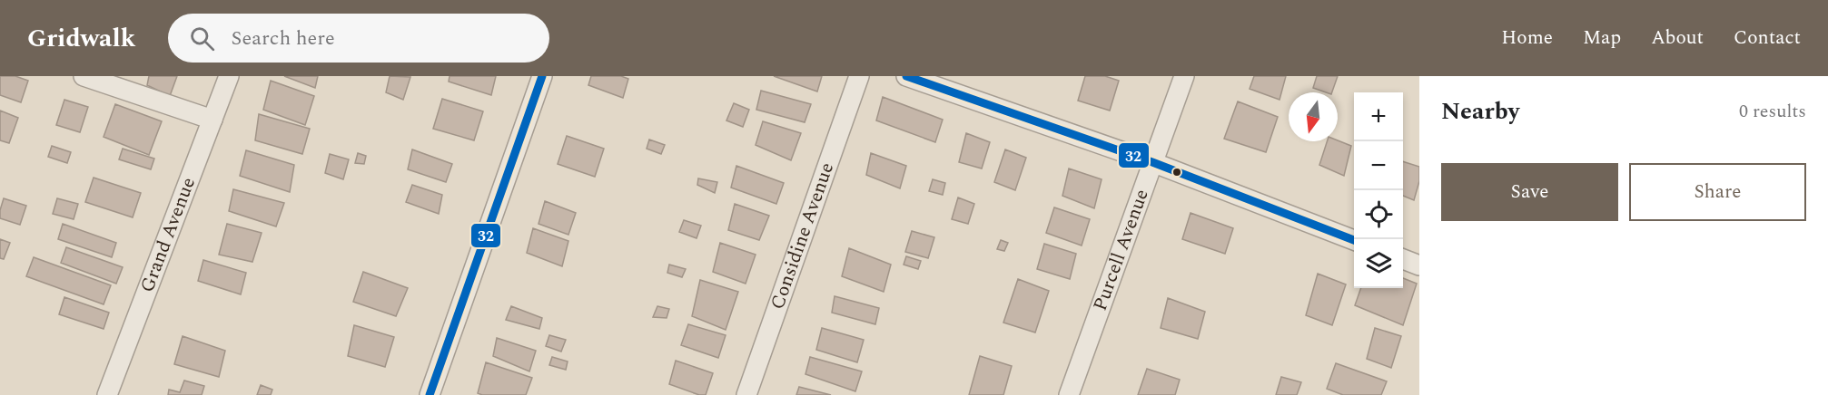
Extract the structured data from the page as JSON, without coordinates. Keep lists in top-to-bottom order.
{
  "streets": {
    "street": ["Grand Avenue", "Considine Avenue", "Purcell Avenue"]
  },
  "lines": ["transit line 32"],
  "north": "bottom",
  "page": {
    "header": "Gridwalk",
    "search": "Search here",
    "nav": [
      "Home",
      "Map",
      "About",
      "Contact"
    ],
    "heading": ["Nearby", "0 results"],
    "map_buttons": ["+", "−"],
    "buttons": ["Save", "Share"]
  }
}
